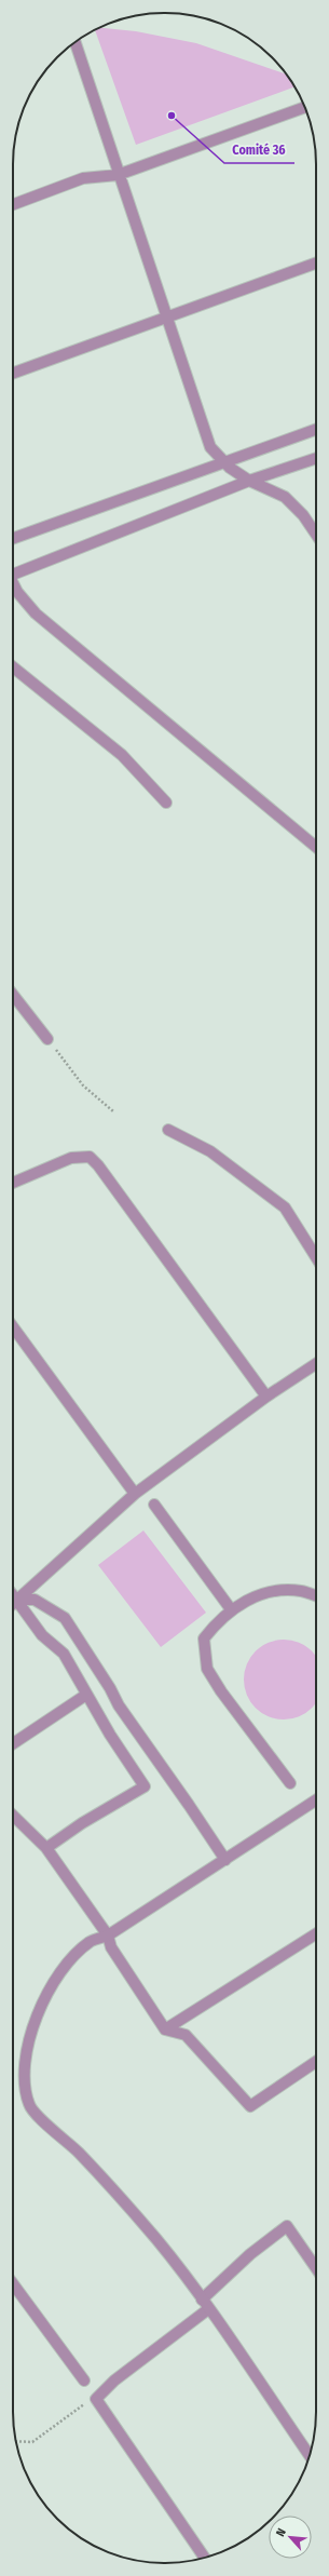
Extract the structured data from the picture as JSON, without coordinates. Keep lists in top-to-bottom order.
{
  "places": ["Comité 36"],
  "north": "top left"
}
